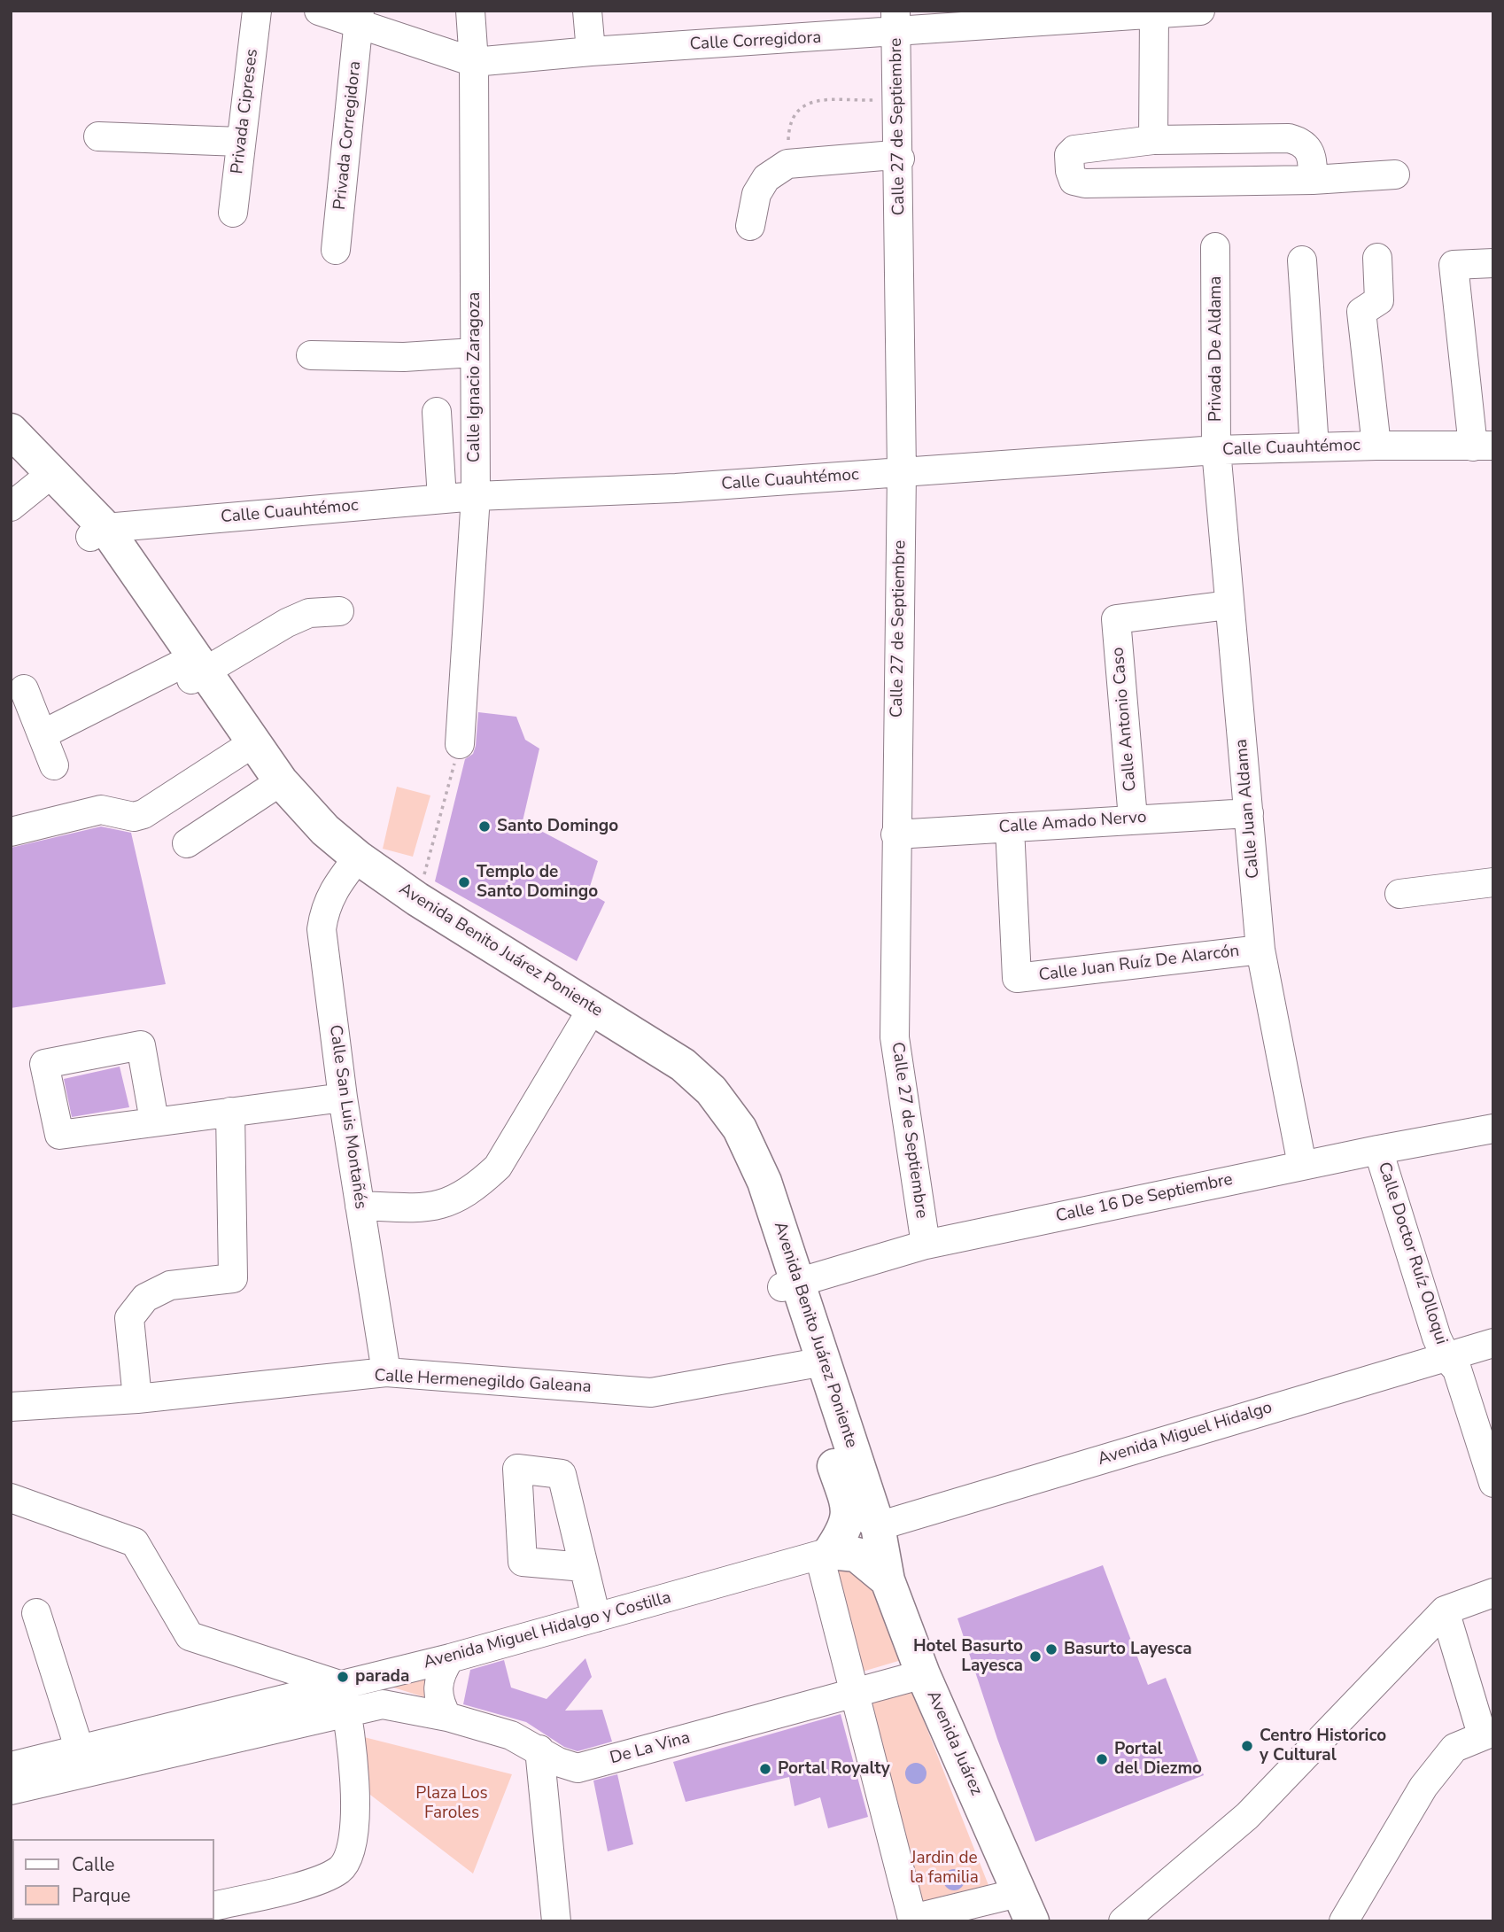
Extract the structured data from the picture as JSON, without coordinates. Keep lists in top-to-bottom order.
{
  "streets": {
    "main road": ["Avenida Benito Juárez Poniente", "Avenida Juárez"],
    "street": [
      "Calle Corregidora",
      "Privada Cipreses",
      "Calle 27 de Septiembre",
      "Privada Corregidora",
      "Privada De Aldama",
      "Calle Ignacio Zaragoza",
      "Calle Cuauhtémoc",
      "Calle Antonio Caso",
      "Calle Juan Aldama",
      "Calle Amado Nervo",
      "Calle Juan Ruíz De Alarcón",
      "Calle San Luis Montañés",
      "Calle 16 De Septiembre",
      "Calle Doctor Ruíz Olloqui",
      "Calle Hermenegildo Galeana",
      "Avenida Miguel Hidalgo",
      "Avenida Miguel Hidalgo y Costilla",
      "De La Vina"
    ]
  },
  "crossings": [
    ["Calle Corregidora", "Calle 27 de Septiembre"],
    ["Calle Corregidora", "Privada Corregidora"],
    ["Calle Corregidora", "Calle Ignacio Zaragoza"],
    ["Calle 27 de Septiembre", "Calle Cuauhtémoc"],
    ["Calle 27 de Septiembre", "Calle Amado Nervo"],
    ["Calle 27 de Septiembre", "Calle 16 De Septiembre"],
    ["Privada De Aldama", "Calle Cuauhtémoc"],
    ["Privada De Aldama", "Calle Juan Aldama"],
    ["Calle Ignacio Zaragoza", "Calle Cuauhtémoc"],
    ["Calle Cuauhtémoc", "Calle Juan Aldama"],
    ["Calle Cuauhtémoc", "Avenida Benito Juárez Poniente"],
    ["Calle Antonio Caso", "Calle Juan Aldama"],
    ["Calle Antonio Caso", "Calle Amado Nervo"],
    ["Calle Juan Aldama", "Calle Amado Nervo"],
    ["Calle Juan Aldama", "Calle Juan Ruíz De Alarcón"],
    ["Calle Juan Aldama", "Calle 16 De Septiembre"],
    ["Calle Amado Nervo", "Calle Juan Ruíz De Alarcón"],
    ["Avenida Benito Juárez Poniente", "Calle San Luis Montañés"],
    ["Avenida Benito Juárez Poniente", "Calle 16 De Septiembre"],
    ["Avenida Benito Juárez Poniente", "Calle Hermenegildo Galeana"],
    ["Avenida Benito Juárez Poniente", "Avenida Miguel Hidalgo"],
    ["Avenida Benito Juárez Poniente", "Avenida Miguel Hidalgo y Costilla"],
    ["Avenida Benito Juárez Poniente", "Avenida Juárez"],
    ["Calle San Luis Montañés", "Calle Hermenegildo Galeana"],
    ["Calle 16 De Septiembre", "Calle Doctor Ruíz Olloqui"],
    ["Calle Doctor Ruíz Olloqui", "Avenida Miguel Hidalgo"],
    ["Avenida Miguel Hidalgo", "Avenida Juárez"],
    ["Avenida Miguel Hidalgo y Costilla", "De La Vina"],
    ["Avenida Juárez", "De La Vina"]
  ],
  "parks": ["Plaza Los Faroles", "Jardin de la familia"],
  "places": [
    "Santo Domingo",
    "Templo de Santo Domingo",
    "Basurto Layesca",
    "Hotel Basurto Layesca",
    "parada",
    "Centro Historico y Cultural",
    "Portal del Diezmo",
    "Portal Royalty"
  ],
  "legend": ["Calle", "Parque"]
}
